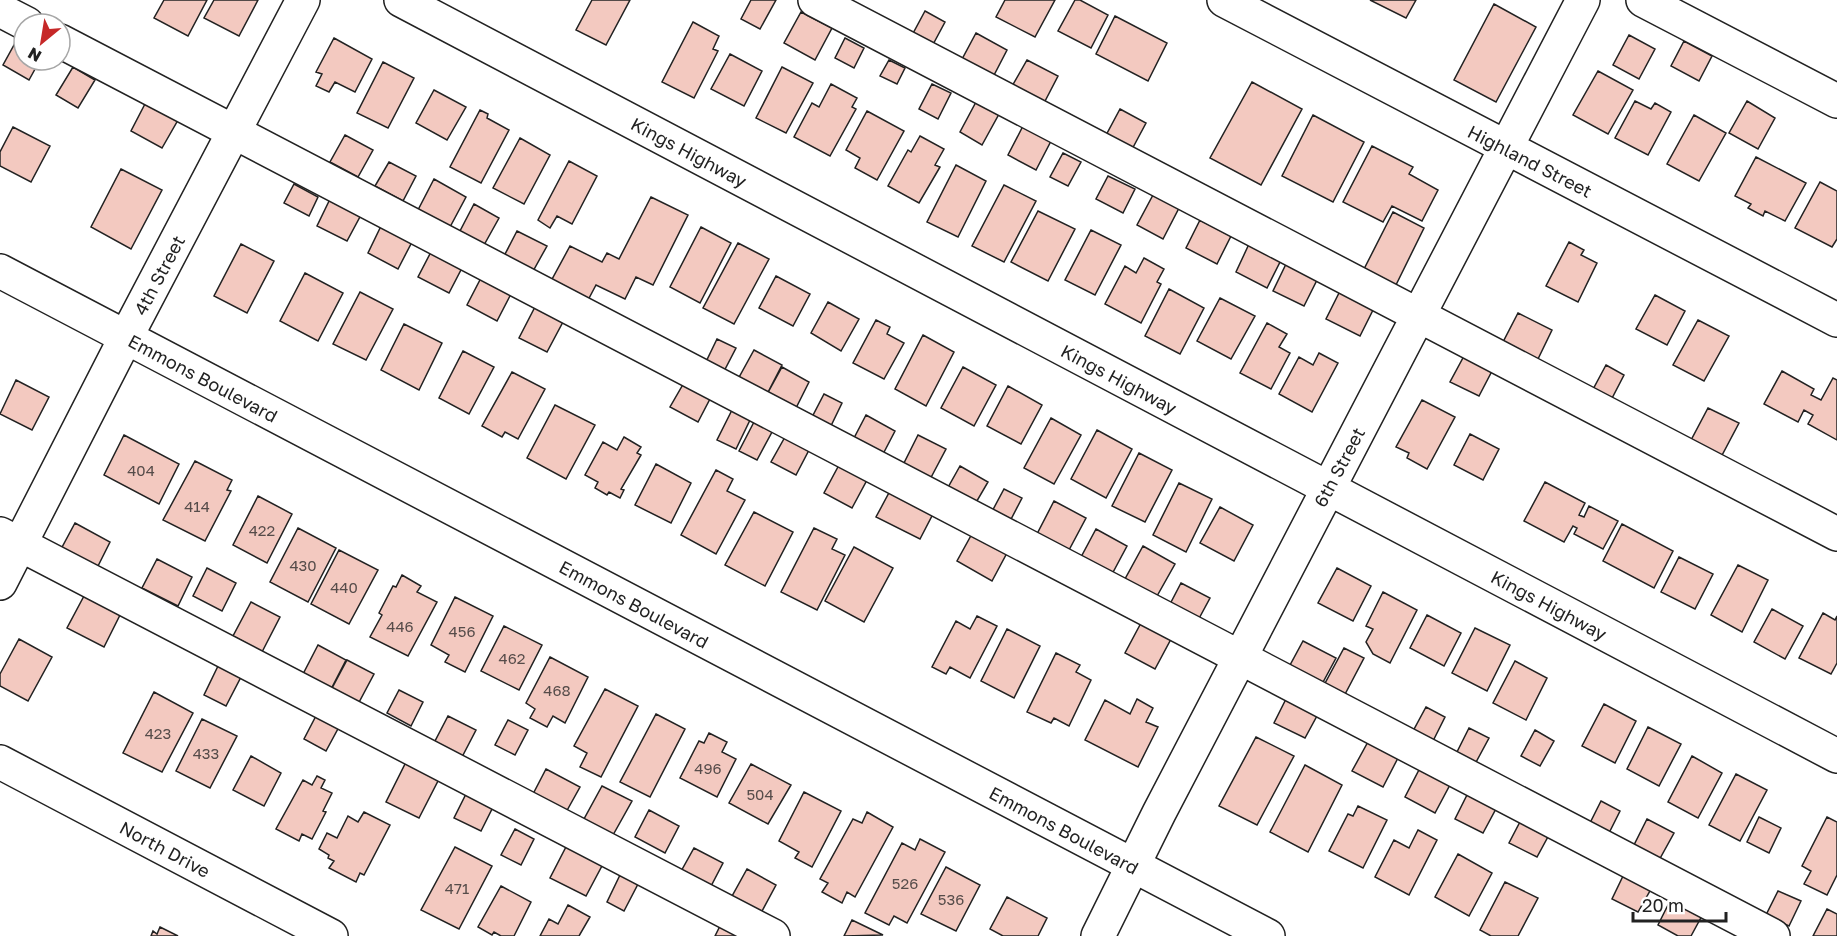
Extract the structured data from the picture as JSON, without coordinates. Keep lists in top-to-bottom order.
{
  "streets": {
    "street": [
      "Kings Highway",
      "Highland Street",
      "4th Street",
      "Emmons Boulevard",
      "6th Street",
      "North Drive"
    ]
  },
  "crossings": [
    ["Kings Highway", "6th Street"],
    ["Highland Street", "6th Street"],
    ["4th Street", "Emmons Boulevard"],
    ["Emmons Boulevard", "6th Street"]
  ],
  "house_numbers": [
    "404",
    "414",
    "422",
    "430",
    "440",
    "446",
    "456",
    "462",
    "468",
    "423",
    "433",
    "496",
    "504",
    "526",
    "471",
    "536"
  ],
  "scale_bar": "20 m",
  "north": "bottom left"
}
